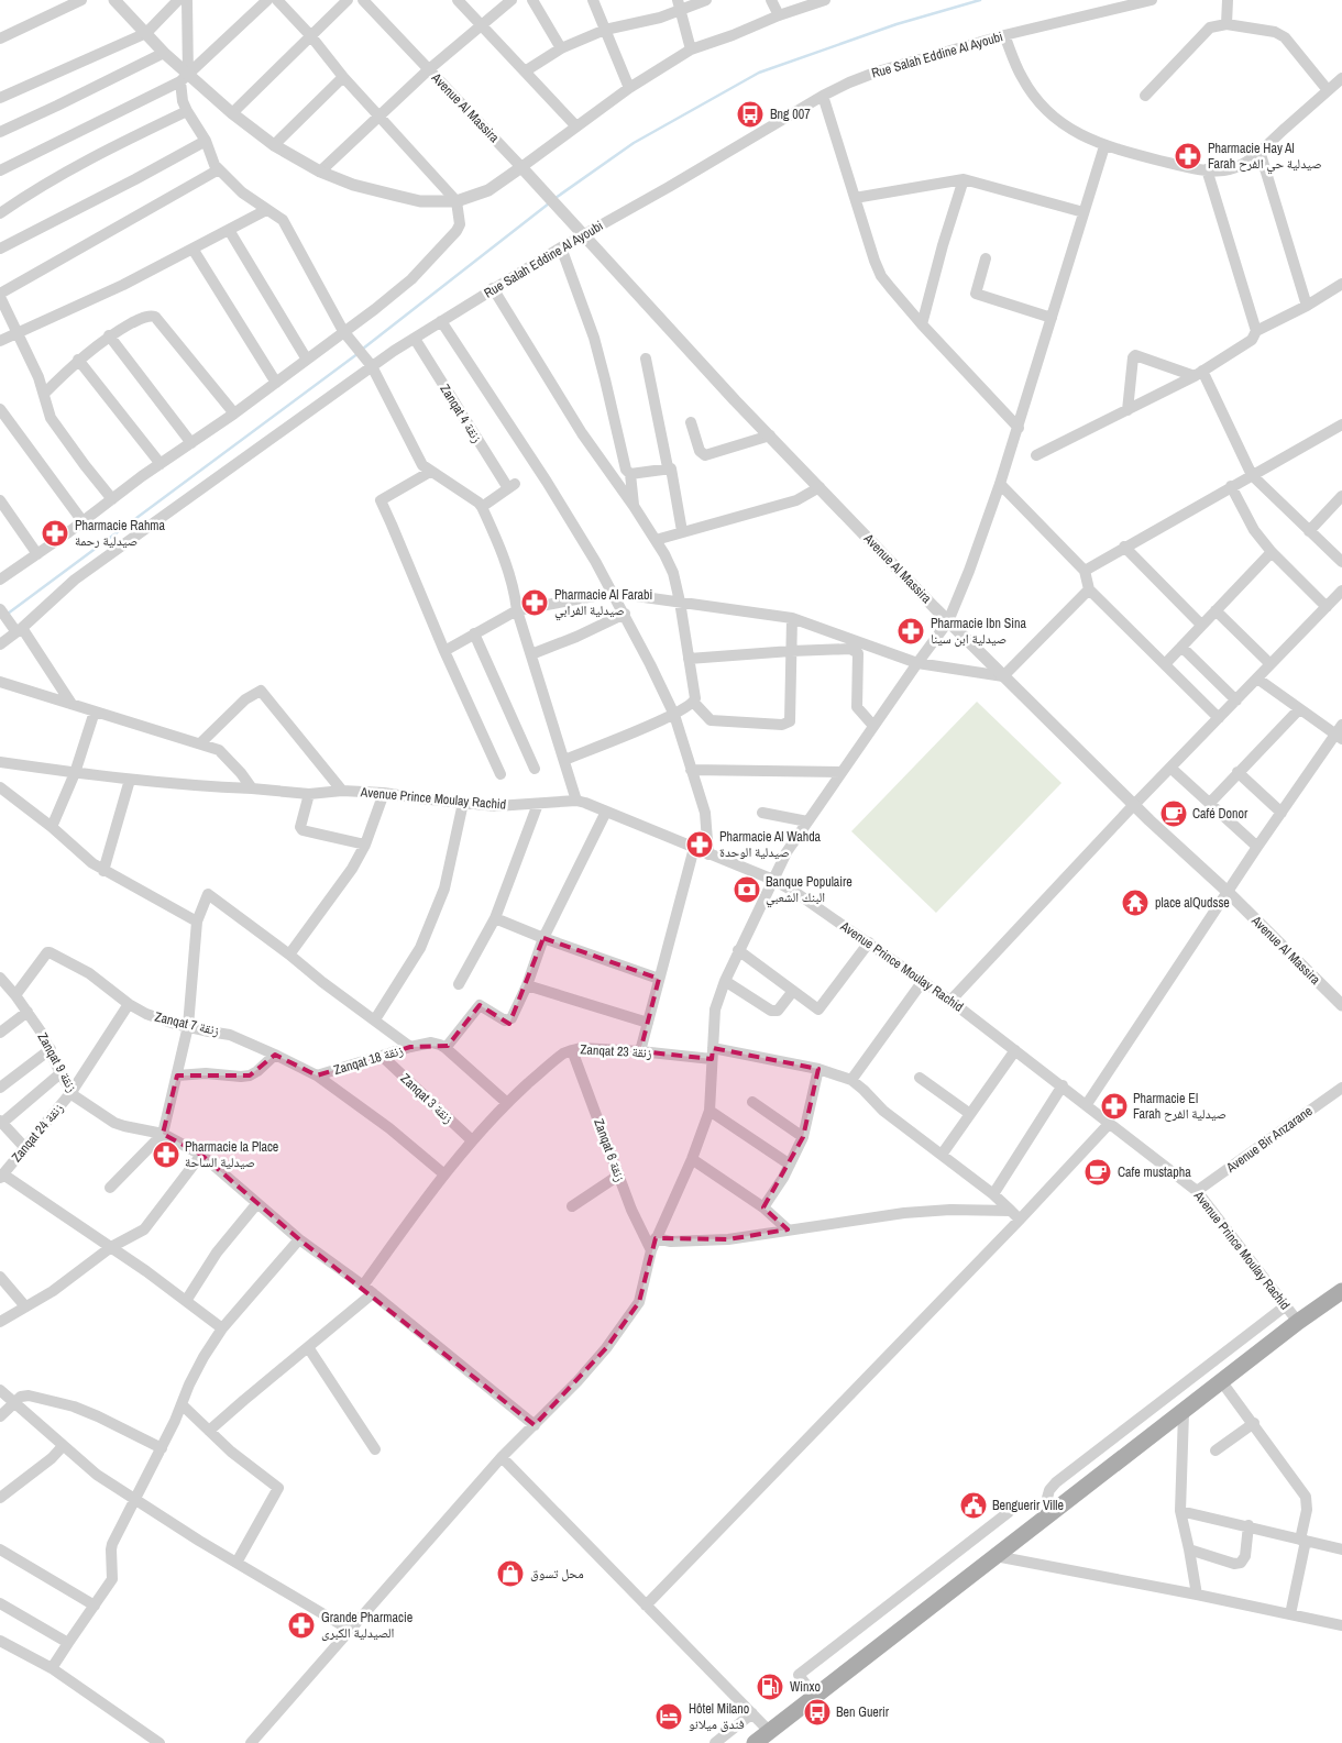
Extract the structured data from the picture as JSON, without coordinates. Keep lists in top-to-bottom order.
{
  "streets": {
    "street": [
      "Rue Salah Eddine Al Ayoubi",
      "Avenue Al Massira",
      "Zanqat 4 زنقة",
      "Avenue Prince Moulay Rachid",
      "Zanqat 7 زنقة",
      "Zanqat 23 زنقة",
      "Zanqat 18 زنقة",
      "Zanqat 9 زنقة",
      "Zanqat 3 زنقة",
      "Zanqat 24 زنقة",
      "Avenue Bir Anzarane",
      "Zanqat 6 زنقة"
    ]
  },
  "crossings": [
    ["Rue Salah Eddine Al Ayoubi", "Avenue Al Massira"],
    ["Rue Salah Eddine Al Ayoubi", "Zanqat 4 زنقة"],
    ["Avenue Prince Moulay Rachid", "Avenue Bir Anzarane"],
    ["Zanqat 7 زنقة", "Zanqat 18 زنقة"],
    ["Zanqat 7 زنقة", "Zanqat 9 زنقة"],
    ["Zanqat 7 زنقة", "Zanqat 24 زنقة"],
    ["Zanqat 23 زنقة", "Zanqat 9 زنقة"],
    ["Zanqat 23 زنقة", "Zanqat 3 زنقة"],
    ["Zanqat 23 زنقة", "Zanqat 6 زنقة"],
    ["Zanqat 18 زنقة", "Zanqat 3 زنقة"],
    ["Zanqat 9 زنقة", "Zanqat 24 زنقة"]
  ],
  "places": {
    "bus stop": ["Bng 007", "Ben Guerir"],
    "pharmacy": [
      "Pharmacie Hay Al Farah صيدلية حي الفرح",
      "Pharmacie Rahma صيدلية رحمة",
      "Pharmacie Al Farabi صيدلية الفرابي",
      "Pharmacie Ibn Sina صيدلية ابن سينا",
      "Pharmacie Al Wahda صيدلية الوحدة",
      "Pharmacie El Farah صيدلية الفرح",
      "Pharmacie la Place صيدلية الساحة",
      "Grande Pharmacie الصيدلية الكبرى"
    ],
    "cafe": ["Café Donor", "Cafe mustapha"],
    "bank": ["Banque Populaire البنك الشعبي"],
    "temple": ["place alQudsse"],
    "public building": ["Benguerir Ville"],
    "shop": ["محل تسوق"],
    "fuel station": ["Winxo"],
    "hotel": ["Hôtel Milano فندق ميلانو"]
  }
}
